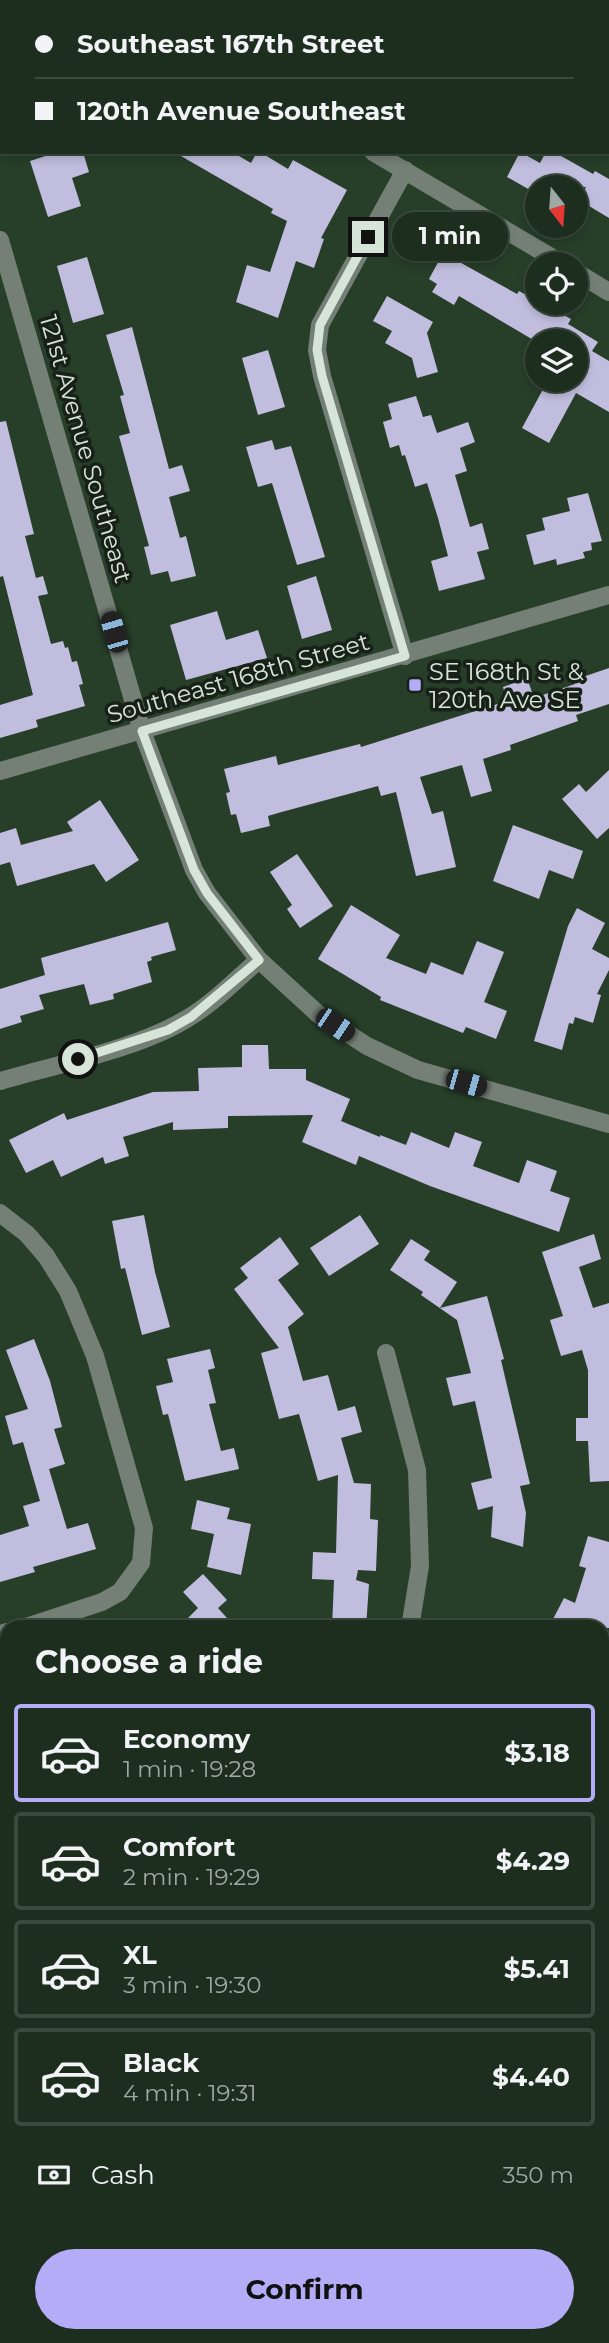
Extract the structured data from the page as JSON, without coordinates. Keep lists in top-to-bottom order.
{
  "streets": {
    "street": ["121st Avenue Southeast", "Southeast 168th Street"]
  },
  "crossings": [
    ["121st Avenue Southeast", "Southeast 168th Street"]
  ],
  "places": {
    "transit": ["SE 168th St & 120th Ave SE"]
  },
  "north": "bottom",
  "page": {
    "banner": ["Southeast 167th Street", "120th Avenue Southeast"],
    "bubble": "1 min",
    "heading": "Choose a ride",
    "list": [
      {
        "name": "Economy",
        "note": "1 min · 19:28",
        "value": "$3.18"
      },
      {
        "name": "Comfort",
        "note": "2 min · 19:29",
        "value": "$4.29"
      },
      {
        "name": "XL",
        "note": "3 min · 19:30",
        "value": "$5.41"
      },
      {
        "name": "Black",
        "note": "4 min · 19:31",
        "value": "$4.40"
      }
    ],
    "pay": ["Cash", "350 m"],
    "buttons": "Confirm"
  }
}
